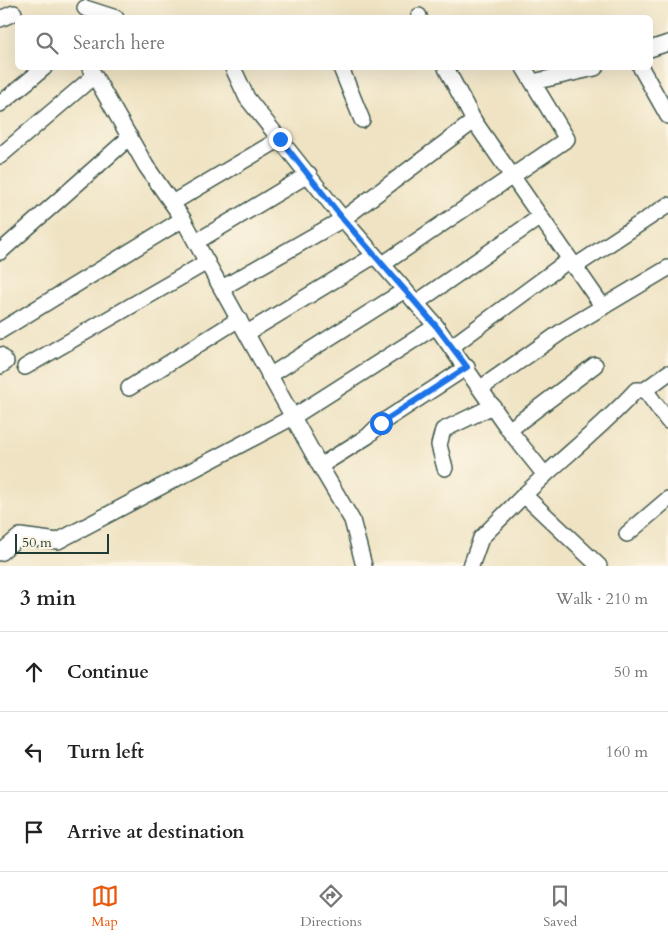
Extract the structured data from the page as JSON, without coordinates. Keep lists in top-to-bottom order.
{
  "scale_bar": "50 m",
  "page": {
    "search": "Search here",
    "scale": "50 m",
    "heading": ["3 min", "Walk · 210 m"],
    "list": [
      ["Continue", "50 m"],
      ["Turn left", "160 m"],
      "Arrive at destination"
    ],
    "nav": ["Map", "Directions", "Saved"]
  }
}
